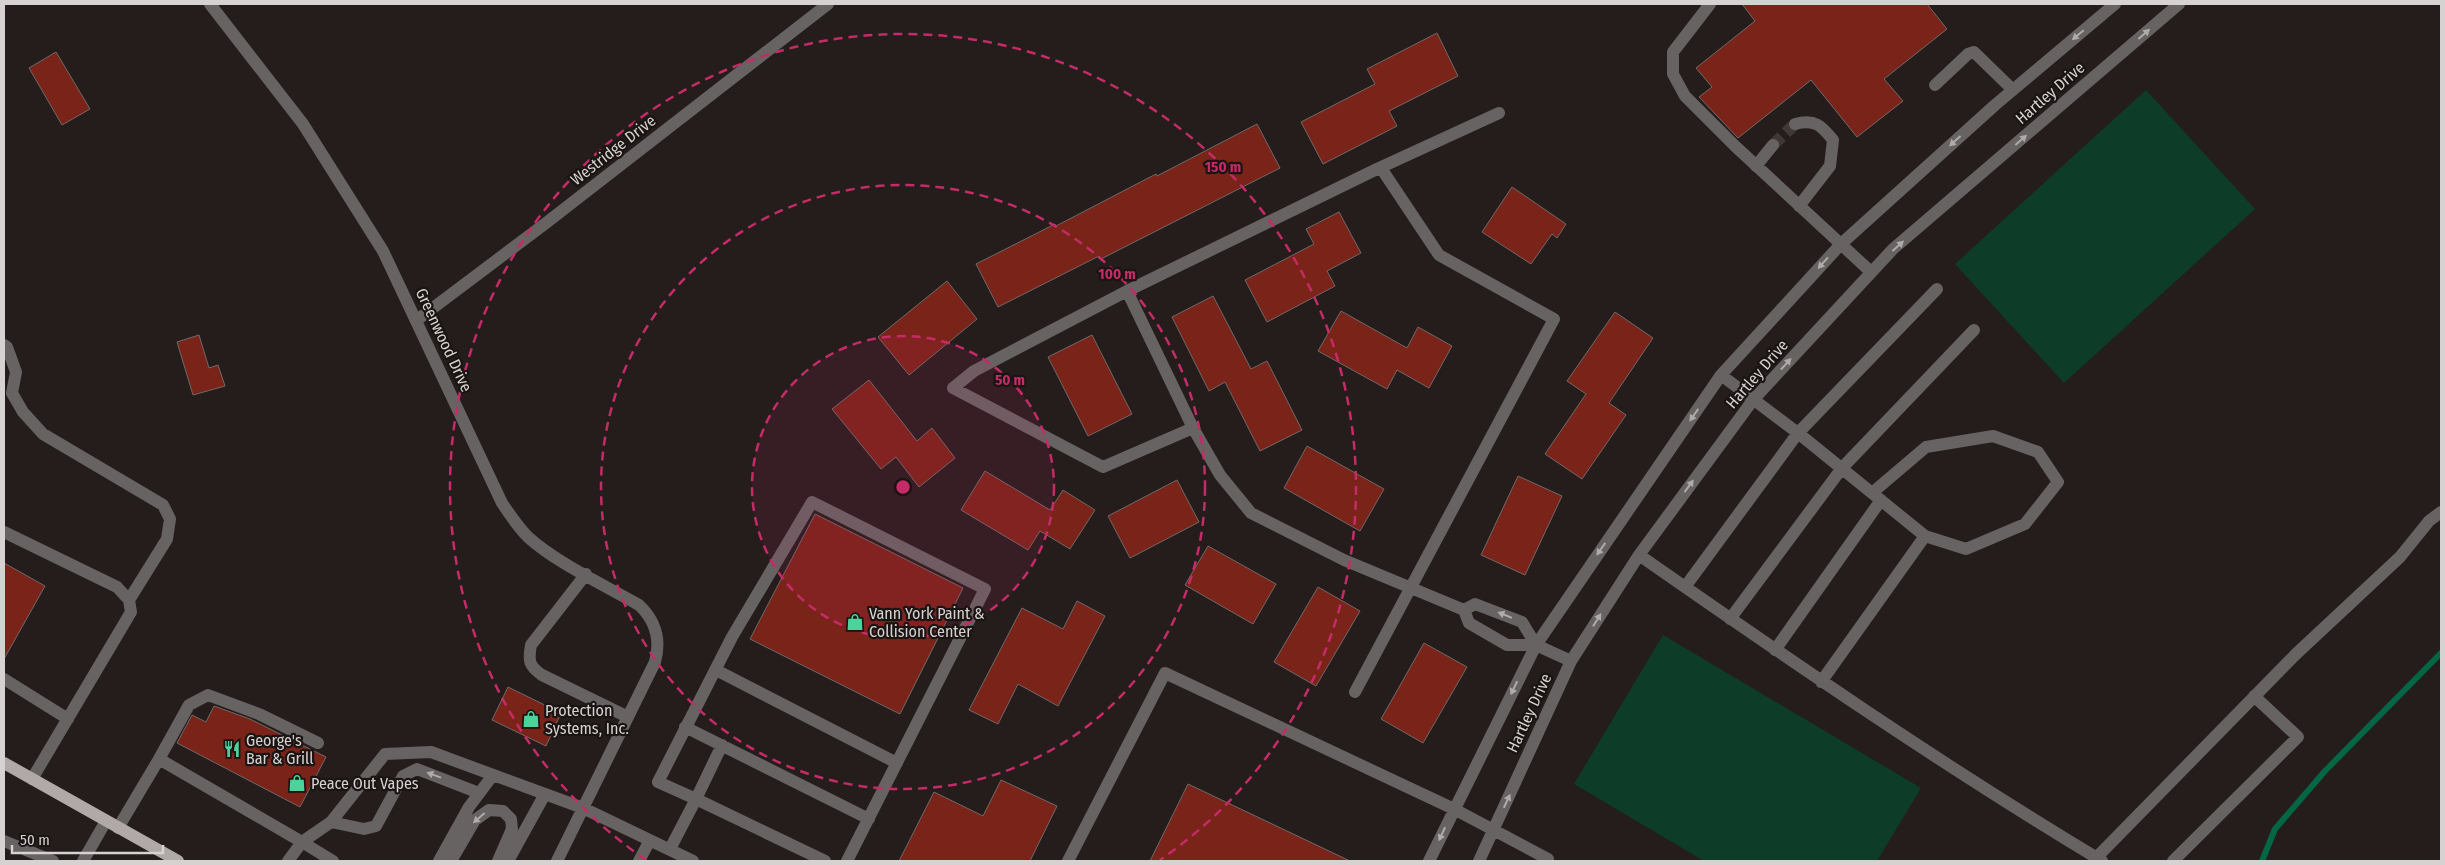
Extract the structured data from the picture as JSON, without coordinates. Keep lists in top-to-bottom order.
{
  "streets": {
    "street": ["Hartley Drive", "Westridge Drive", "Greenwood Drive"]
  },
  "crossings": [
    ["Westridge Drive", "Greenwood Drive"]
  ],
  "places": {
    "shop": ["Vann York Paint & Collision Center", "Protection Systems, Inc.", "Peace Out Vapes"],
    "restaurant": ["George's Bar & Grill"]
  },
  "scale_bar": "50 m",
  "rings": ["150 m", "100 m", "50 m"]
}
